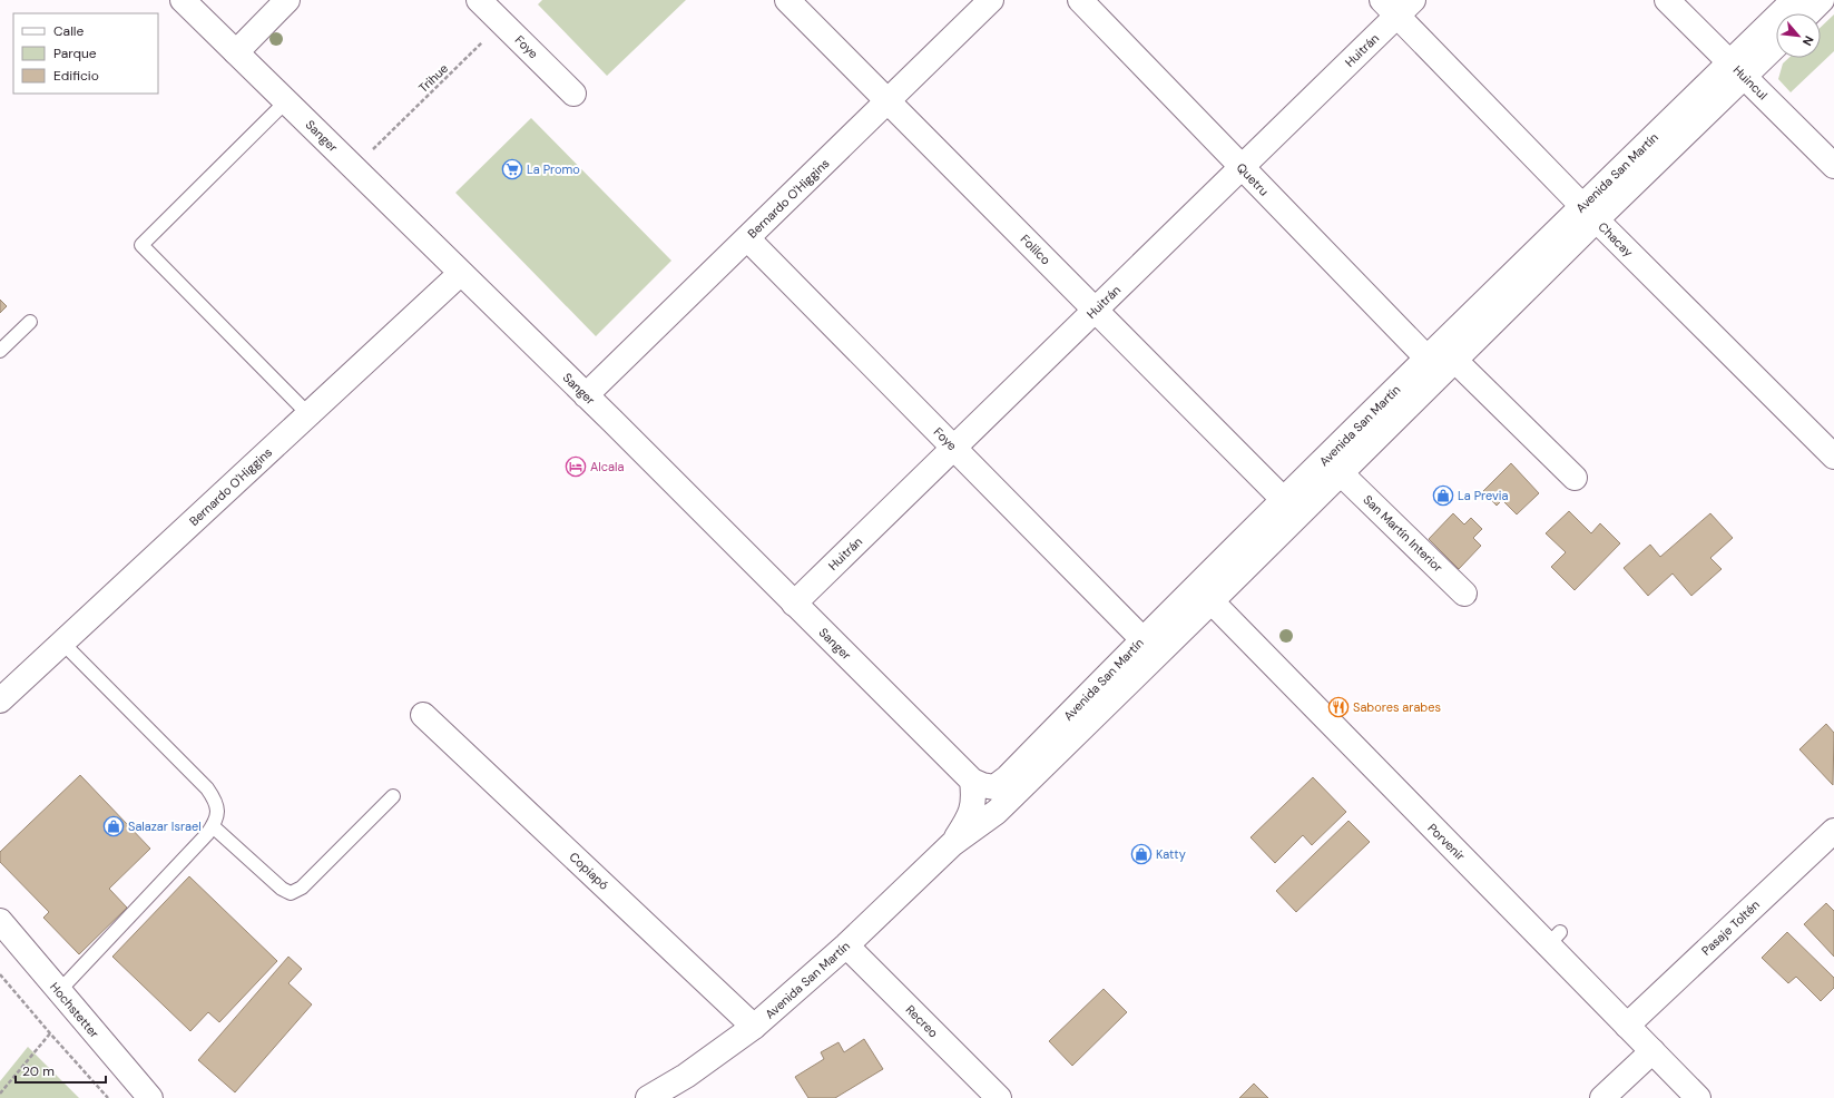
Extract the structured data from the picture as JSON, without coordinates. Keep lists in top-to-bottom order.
{
  "streets": {
    "street": [
      "Foye",
      "Huitrán",
      "Huincul",
      "Sanger",
      "Avenida San Martín",
      "Quetru",
      "Bernardo O'Higgins",
      "Chacay",
      "Folilco",
      "San Martín Interior",
      "Porvenir",
      "Copiapó",
      "Pasaje Toltén",
      "Hochstetter",
      "Recreo"
    ],
    "path": ["Trihue"]
  },
  "crossings": [
    ["Foye", "Huitrán"],
    ["Foye", "Trihue"],
    ["Foye", "Avenida San Martín"],
    ["Foye", "Bernardo O'Higgins"],
    ["Huitrán", "Sanger"],
    ["Huitrán", "Quetru"],
    ["Huitrán", "Chacay"],
    ["Huitrán", "Folilco"],
    ["Trihue", "Sanger"],
    ["Huincul", "Avenida San Martín"],
    ["Sanger", "Avenida San Martín"],
    ["Sanger", "Bernardo O'Higgins"],
    ["Avenida San Martín", "Quetru"],
    ["Avenida San Martín", "Chacay"],
    ["Avenida San Martín", "Folilco"],
    ["Avenida San Martín", "San Martín Interior"],
    ["Avenida San Martín", "Porvenir"],
    ["Avenida San Martín", "Copiapó"],
    ["Avenida San Martín", "Recreo"],
    ["Bernardo O'Higgins", "Folilco"],
    ["Porvenir", "Pasaje Toltén"]
  ],
  "places": {
    "supermarket": ["La Promo"],
    "hotel": ["Alcala"],
    "shop": ["La Previa", "Salazar Israel", "Katty"],
    "restaurant": ["Sabores arabes"]
  },
  "legend": ["Calle", "Parque", "Edificio"],
  "scale_bar": "20 m",
  "north": "bottom right"
}
